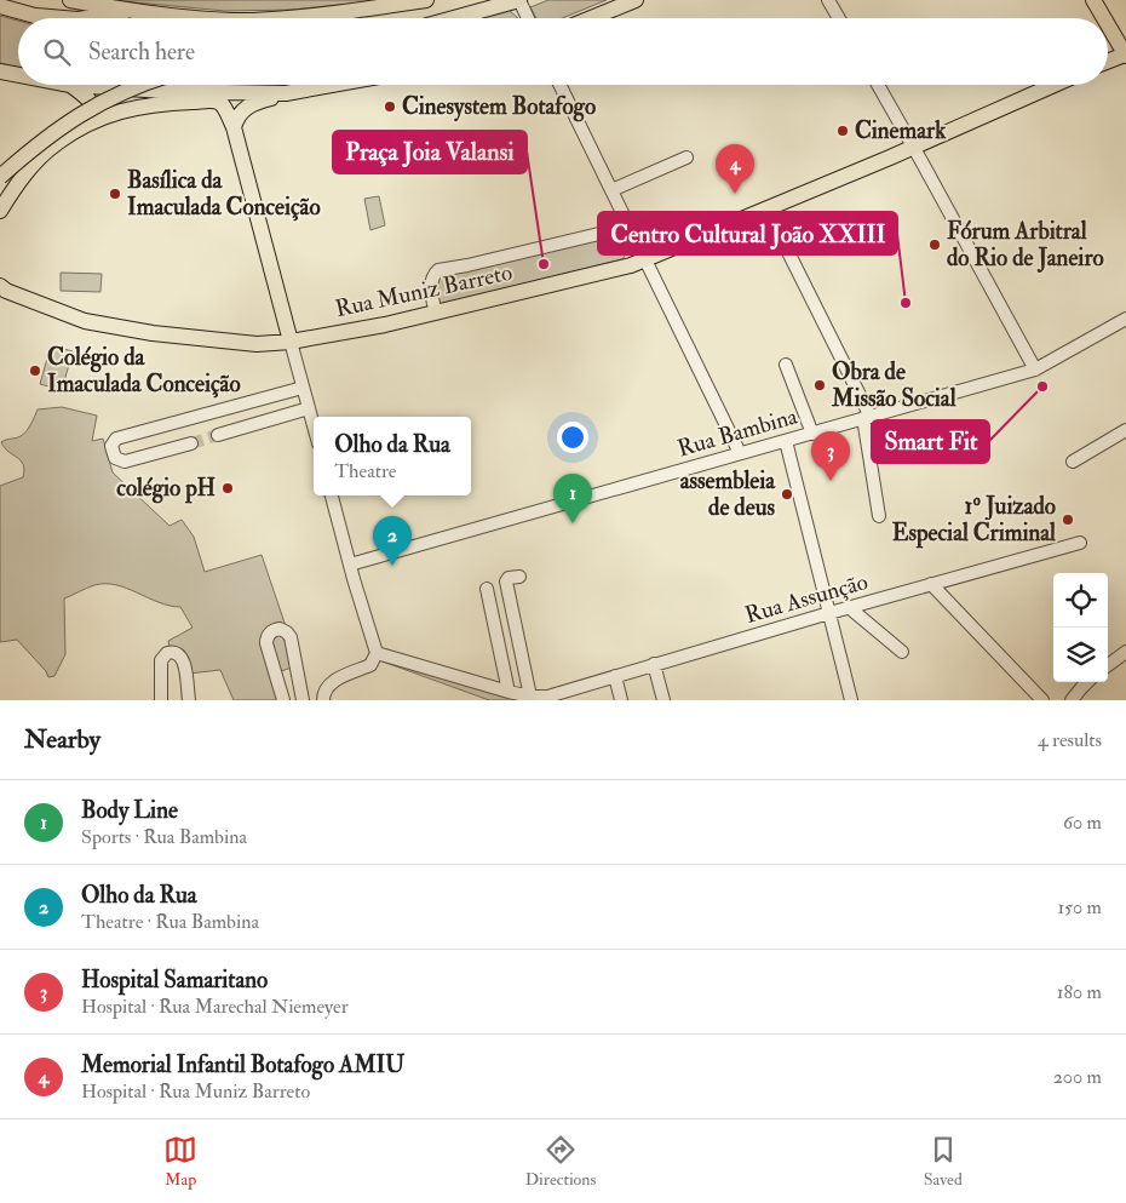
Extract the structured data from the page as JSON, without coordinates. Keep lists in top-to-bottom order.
{
  "streets": {
    "main road": ["Rua Muniz Barreto"],
    "street": ["Rua Bambina", "Rua Assunção"]
  },
  "places": [
    "Cinesystem Botafogo",
    "Cinemark",
    "Basílica da Imaculada Conceição",
    "Fórum Arbitral do Rio de Janeiro",
    "Praça Joia Valansi",
    "Centro Cultural João XXIII",
    "Colégio da Imaculada Conceição",
    "Obra de Missão Social",
    "Smart Fit",
    "colégio pH",
    "assembleia de deus",
    "1º Juizado Especial Criminal"
  ],
  "page": {
    "search": "Search here",
    "pins": [
      "4",
      "3",
      "1",
      "2"
    ],
    "popup": ["Olho da Rua", "Theatre"],
    "heading": ["Nearby", "4 results"],
    "list": [
      {
        "mark": "1",
        "name": "Body Line",
        "note": "Sports · Rua Bambina",
        "value": "60 m"
      },
      {
        "mark": "2",
        "name": "Olho da Rua",
        "note": "Theatre · Rua Bambina",
        "value": "150 m"
      },
      {
        "mark": "3",
        "name": "Hospital Samaritano",
        "note": "Hospital · Rua Marechal Niemeyer",
        "value": "180 m"
      },
      {
        "mark": "4",
        "name": "Memorial Infantil Botafogo AMIU",
        "note": "Hospital · Rua Muniz Barreto",
        "value": "200 m"
      }
    ],
    "nav": ["Map", "Directions", "Saved"]
  }
}
